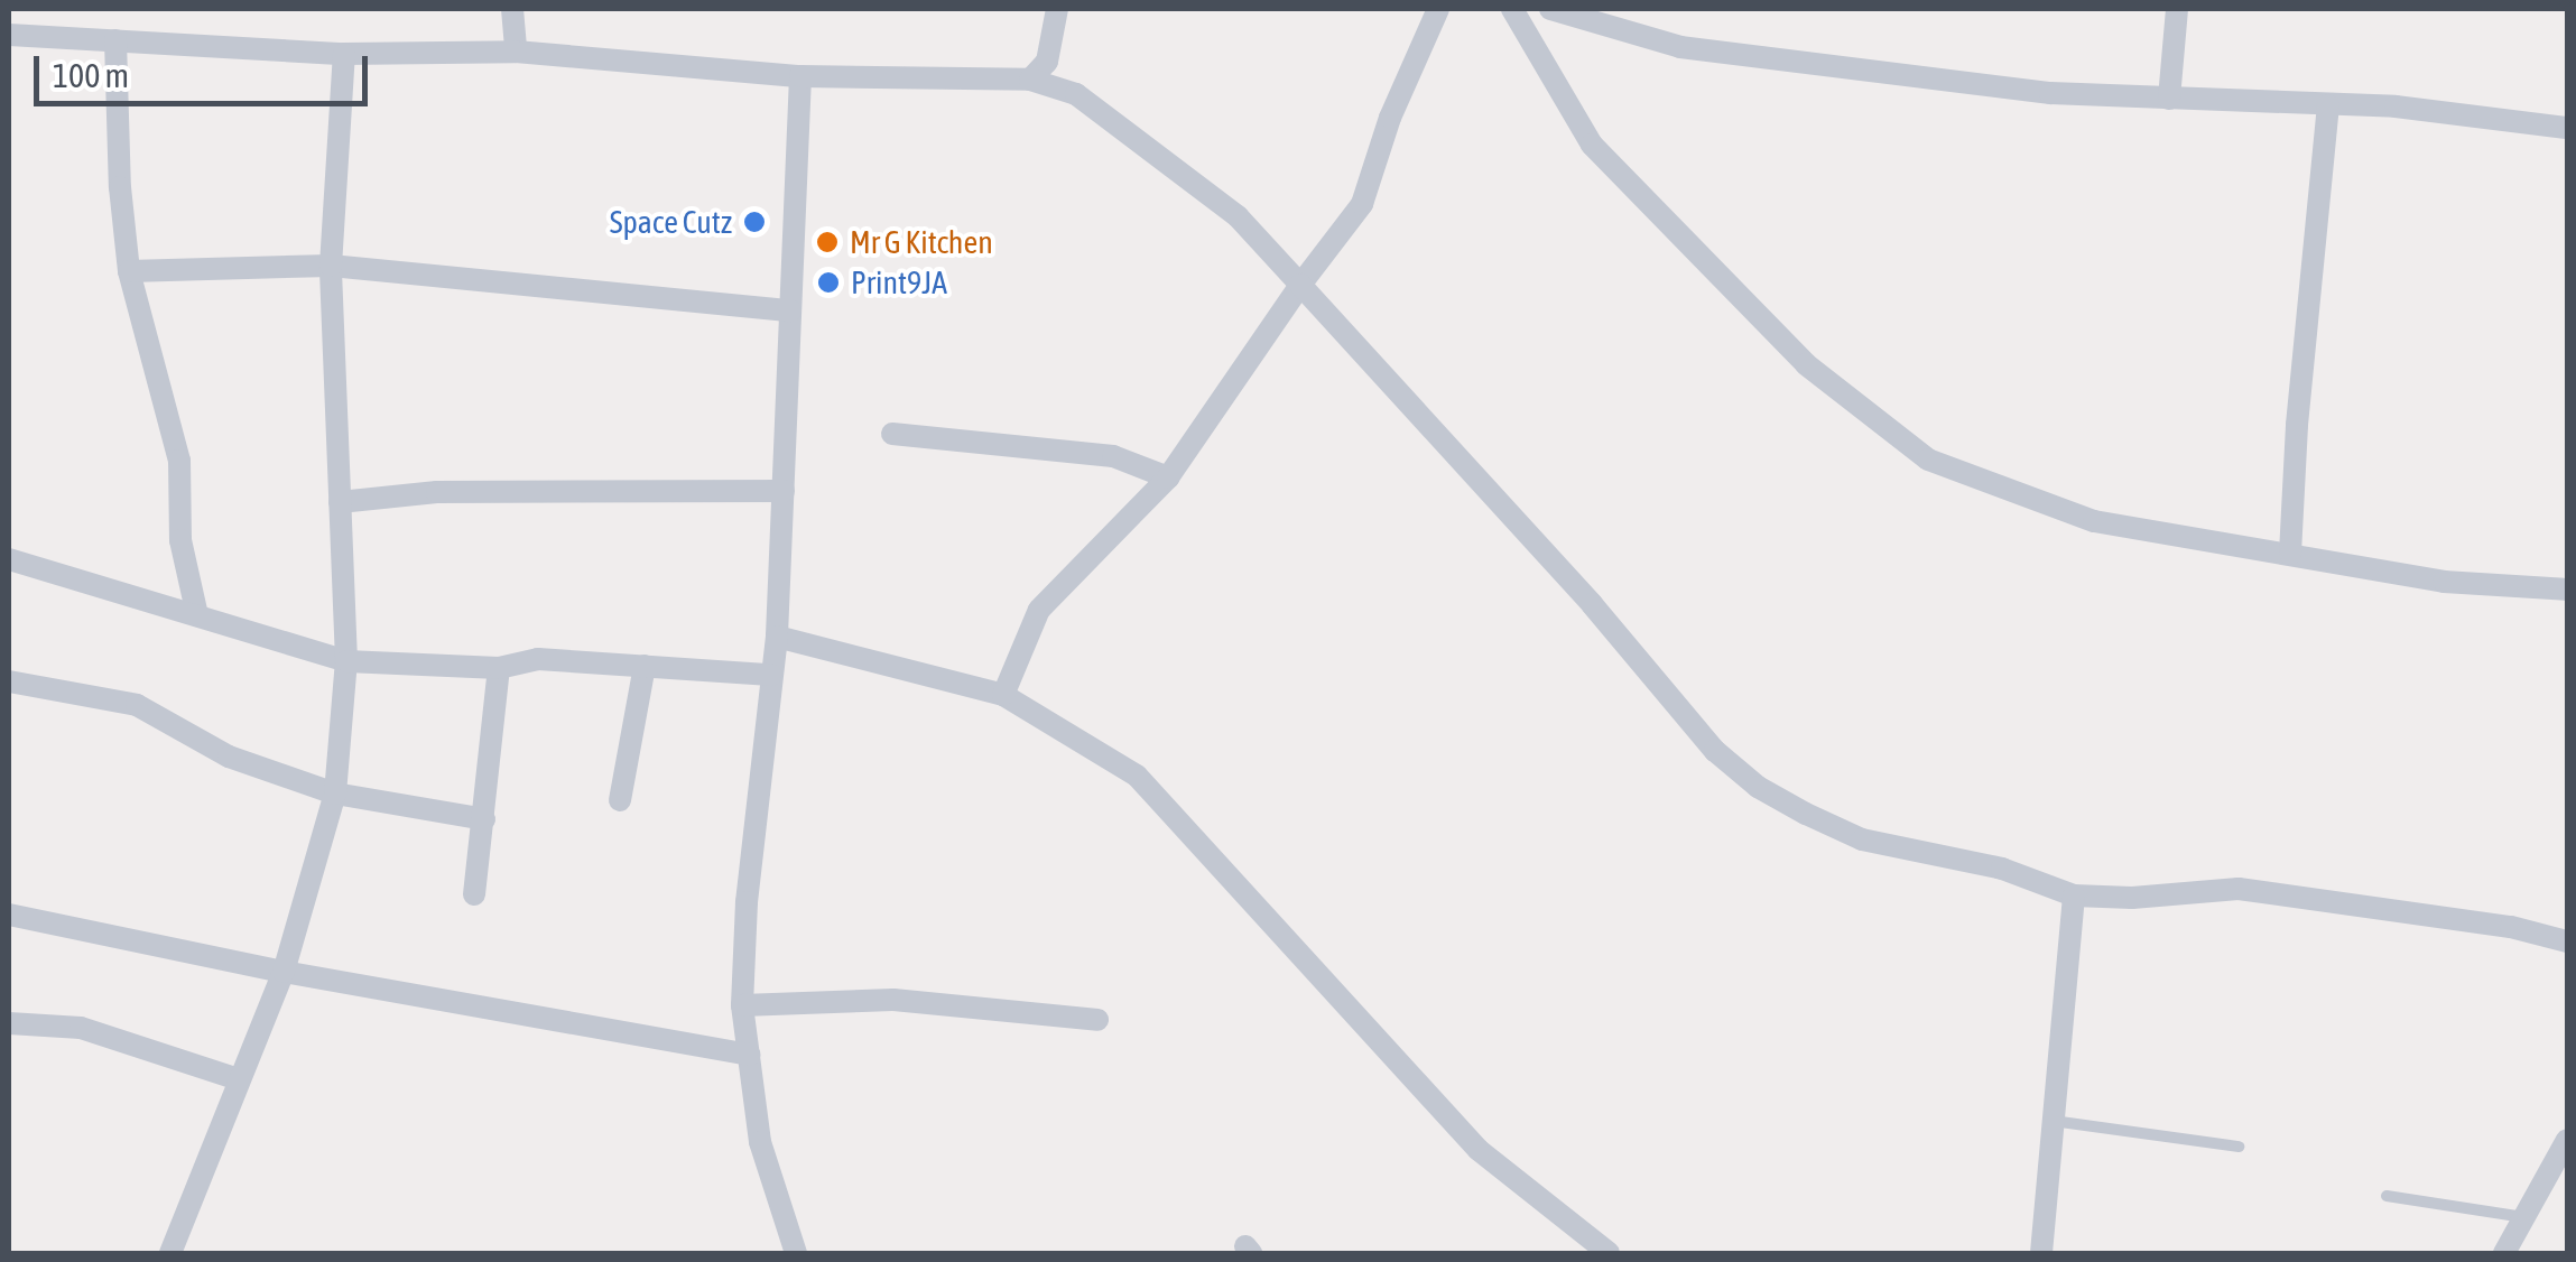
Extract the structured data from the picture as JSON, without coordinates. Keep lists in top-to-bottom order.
{
  "places": ["Space Cutz", "Mr G Kitchen", "Print9JA"],
  "scale_bar": "100 m"
}
